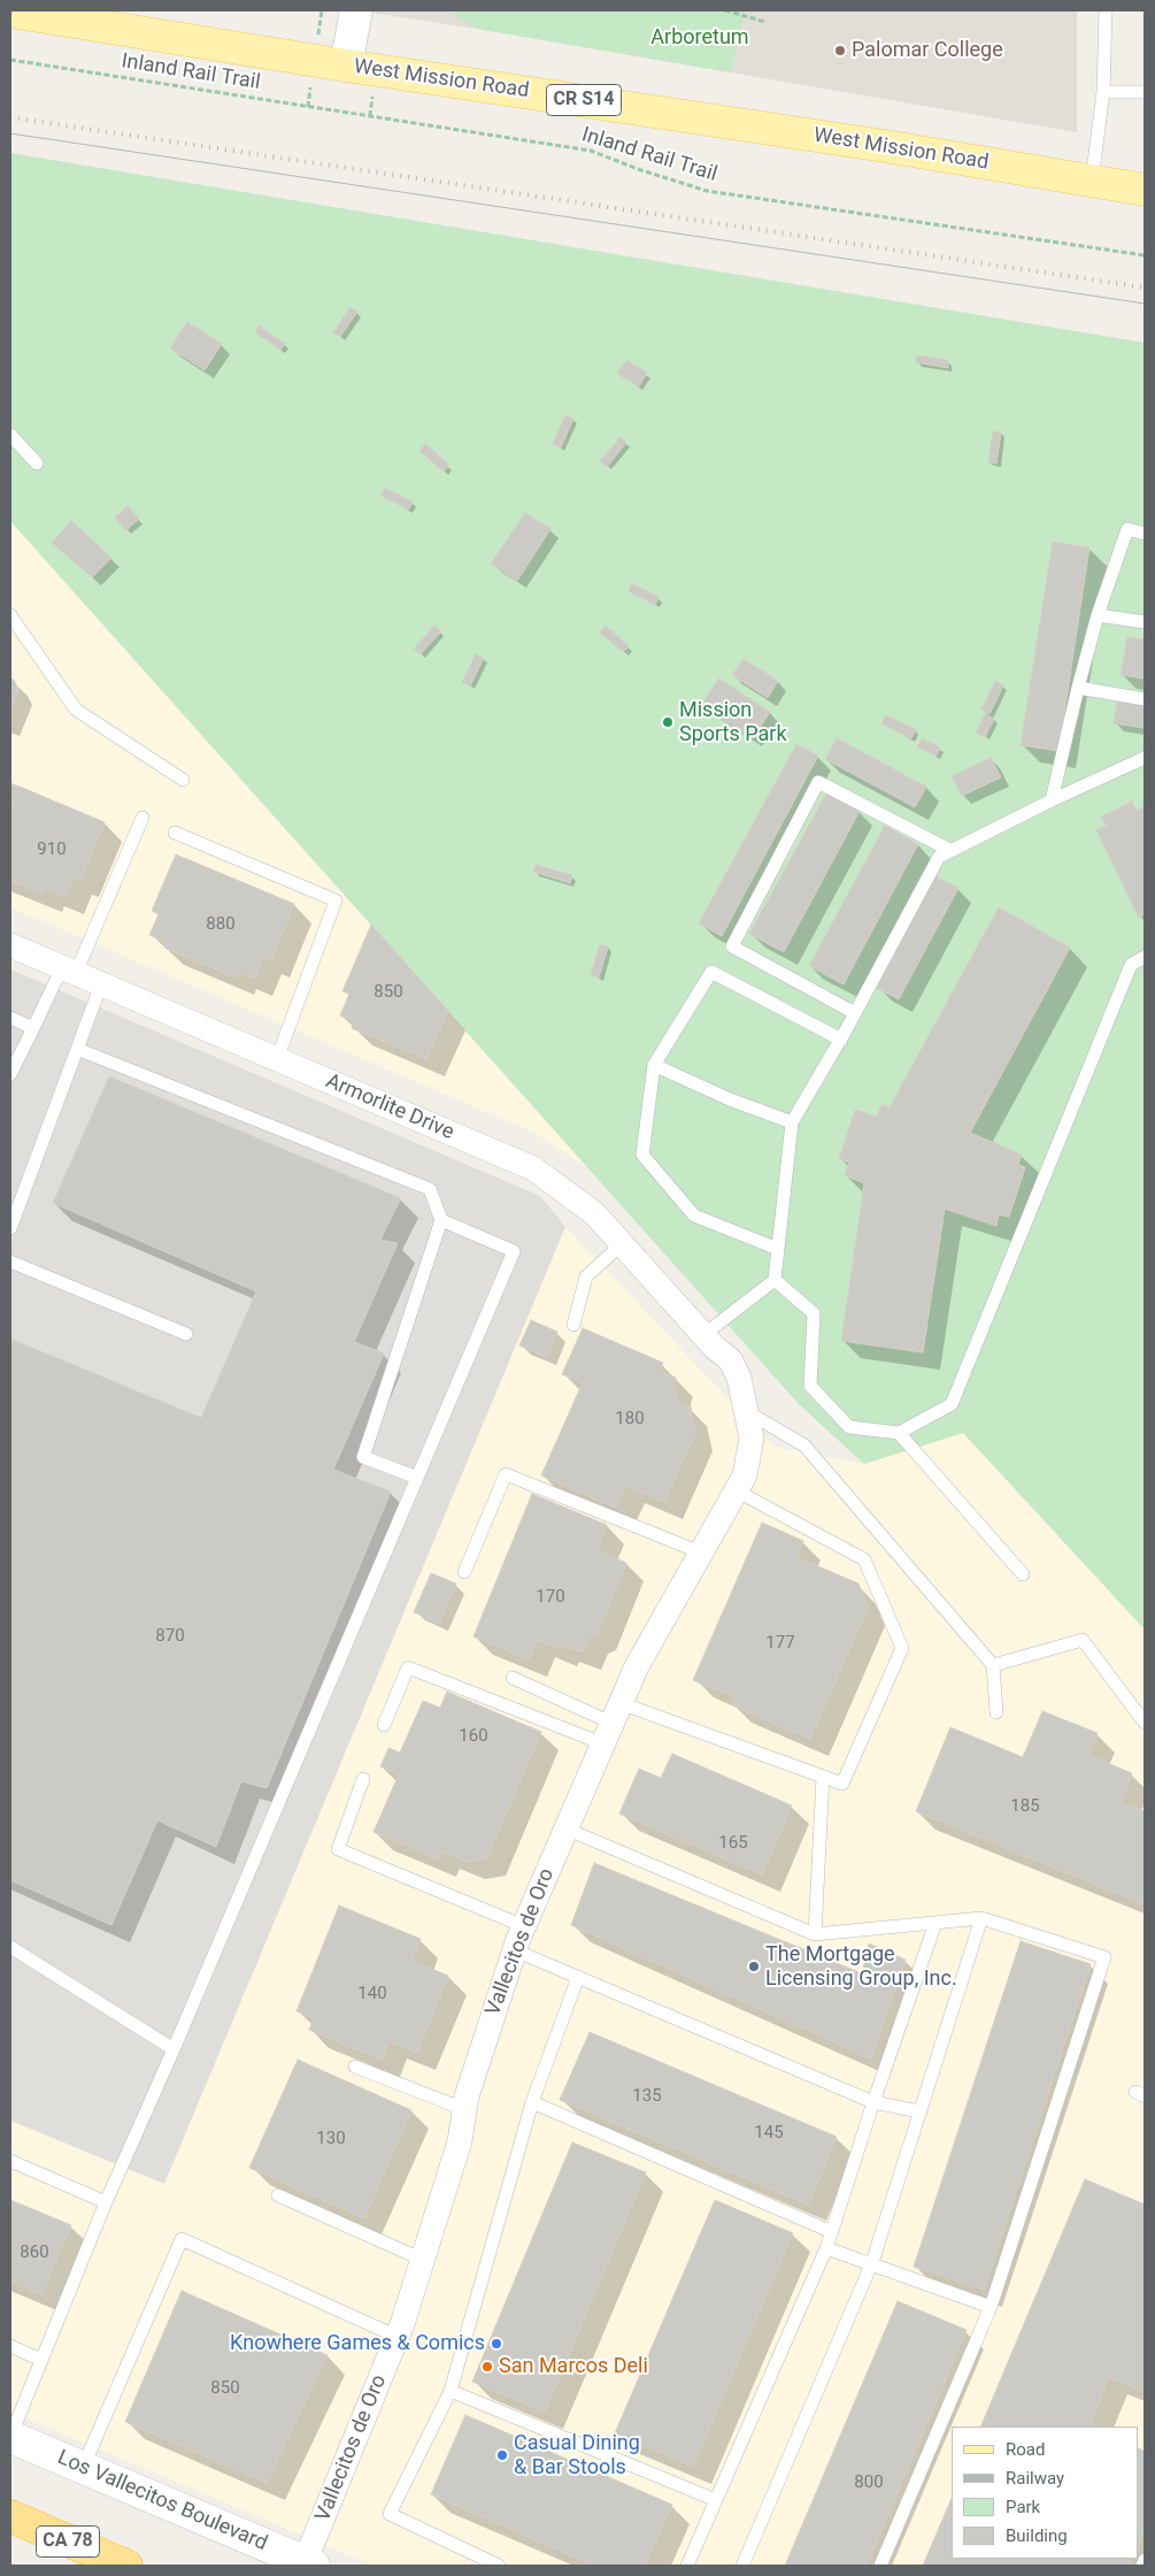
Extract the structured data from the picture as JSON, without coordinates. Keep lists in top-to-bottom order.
{
  "streets": {
    "highway": ["CA 78"],
    "main road": ["West Mission Road", "CR S14"],
    "street": ["Armorlite Drive", "Vallecitos de Oro", "Los Vallecitos Boulevard"],
    "path": ["Inland Rail Trail"]
  },
  "crossings": [
    ["Armorlite Drive", "Vallecitos de Oro"],
    ["Vallecitos de Oro", "Los Vallecitos Boulevard"]
  ],
  "parks": ["Arboretum"],
  "places": [
    "Palomar College",
    "Mission Sports Park",
    "The Mortgage Licensing Group, Inc.",
    "Knowhere Games & Comics",
    "San Marcos Deli",
    "Casual Dining & Bar Stools"
  ],
  "house_numbers": [
    "910",
    "880",
    "850",
    "180",
    "170",
    "870",
    "177",
    "160",
    "185",
    "165",
    "140",
    "135",
    "145",
    "130",
    "860",
    "850",
    "800"
  ],
  "legend": [
    "Road",
    "Railway",
    "Park",
    "Building"
  ]
}
